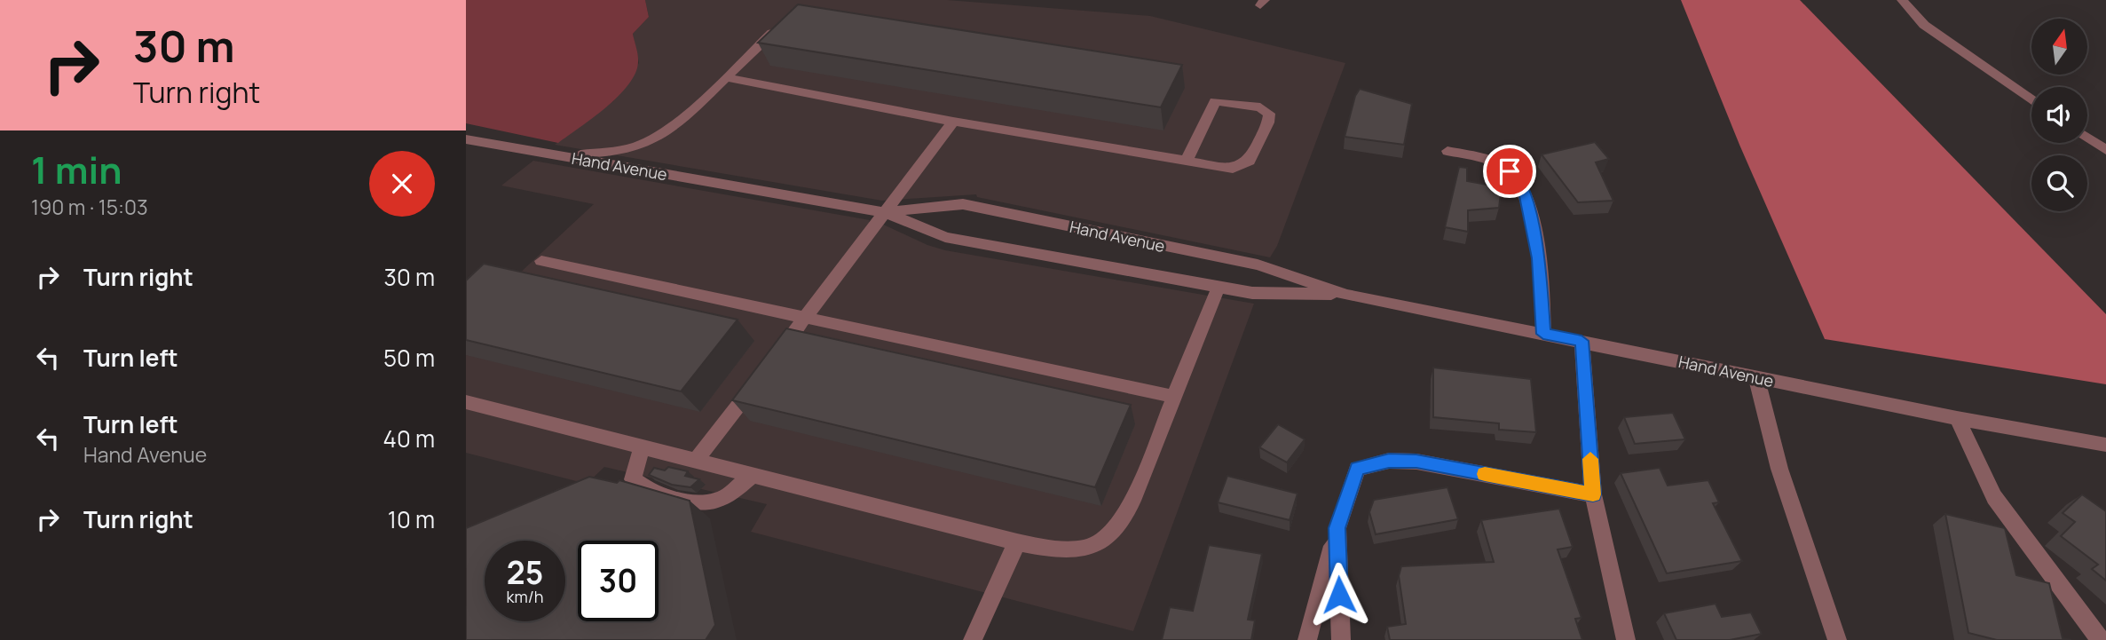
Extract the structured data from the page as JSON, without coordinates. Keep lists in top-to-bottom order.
{
  "streets": {
    "street": ["Hand Avenue"]
  },
  "north": "top",
  "page": {
    "turn": ["30 m", "Turn right"],
    "heading": ["1 min", "190 m · 15:03"],
    "list": [
      {
        "name": "Turn right",
        "value": "30 m"
      },
      {
        "name": "Turn left",
        "value": "50 m"
      },
      {
        "name": "Turn left",
        "note": "Hand Avenue",
        "value": "40 m"
      },
      {
        "name": "Turn right",
        "value": "10 m"
      }
    ],
    "speed": "25 km/h",
    "limit": "30"
  }
}
